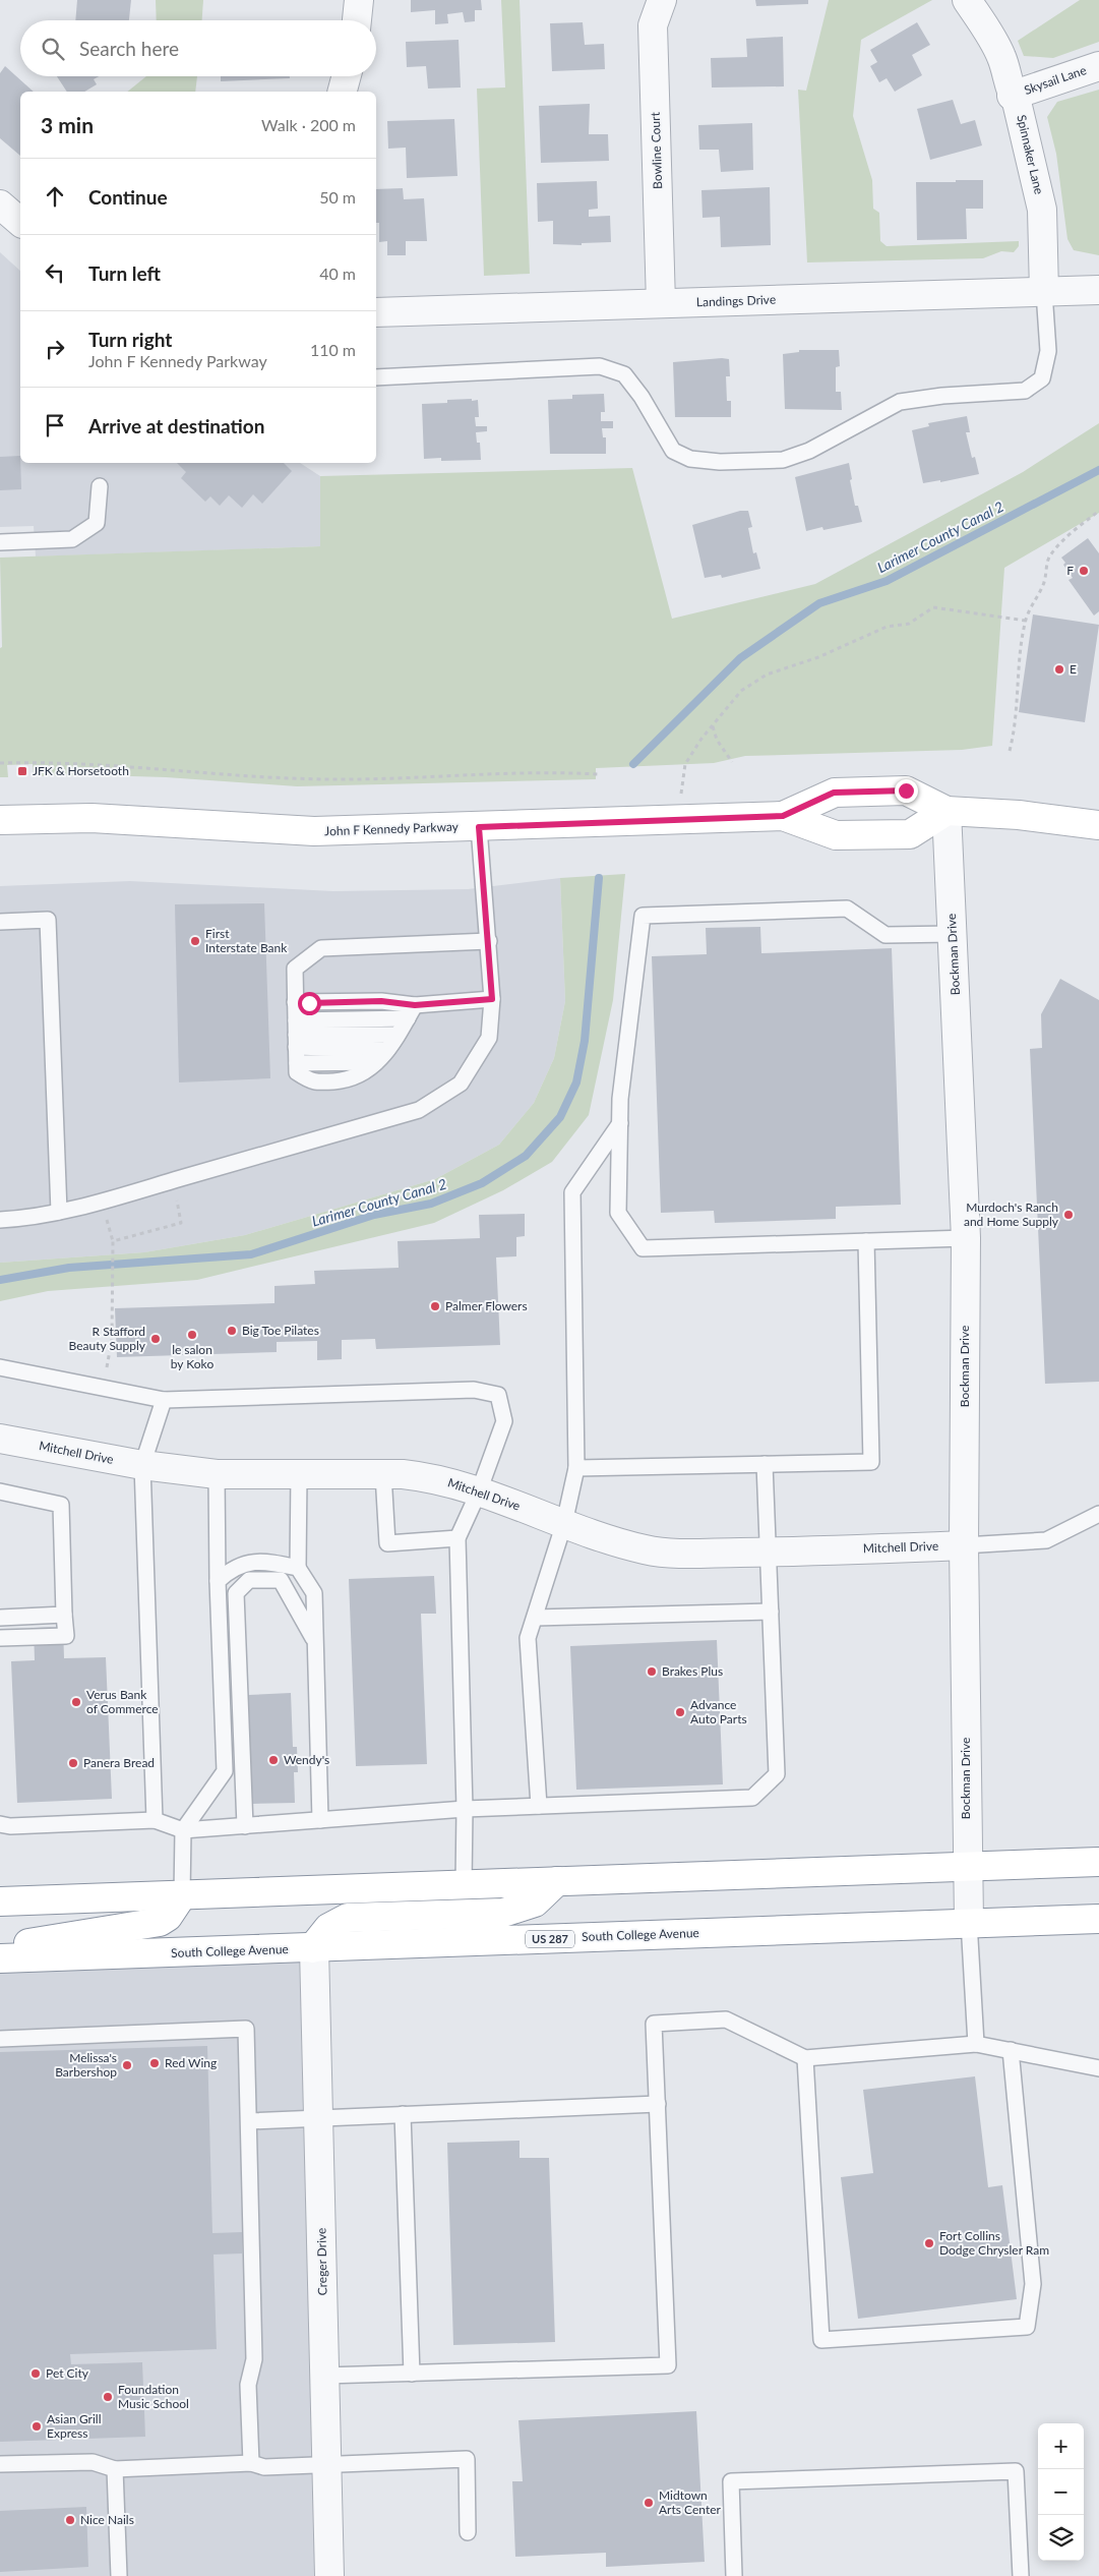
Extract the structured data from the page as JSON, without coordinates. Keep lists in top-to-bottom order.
{
  "streets": {
    "main road": ["John F Kennedy Parkway", "South College Avenue", "US 287"],
    "street": [
      "Skysail Lane",
      "Bowline Court",
      "Spinnaker Lane",
      "Landings Drive",
      "Bockman Drive",
      "Mitchell Drive",
      "Creger Drive"
    ]
  },
  "crossings": [
    ["Skysail Lane", "Spinnaker Lane"],
    ["Bowline Court", "Landings Drive"],
    ["Spinnaker Lane", "Landings Drive"],
    ["John F Kennedy Parkway", "Bockman Drive"],
    ["Bockman Drive", "Mitchell Drive"],
    ["Bockman Drive", "South College Avenue"],
    ["South College Avenue", "Creger Drive"]
  ],
  "water": ["Larimer County Canal 2"],
  "places": {
    "other": [
      "F",
      "E",
      "First Interstate Bank",
      "Murdoch's Ranch and Home Supply",
      "Palmer Flowers",
      "Big Toe Pilates",
      "le salon by Koko",
      "R Stafford Beauty Supply",
      "Brakes Plus",
      "Verus Bank of Commerce",
      "Advance Auto Parts",
      "Wendy's",
      "Panera Bread",
      "Red Wing",
      "Melissa's Barbershop",
      "Fort Collins Dodge Chrysler Ram",
      "Pet City",
      "Foundation Music School",
      "Asian Grill Express",
      "Midtown Arts Center",
      "Nice Nails"
    ],
    "transit": ["JFK & Horsetooth"]
  },
  "page": {
    "search": "Search here",
    "heading": ["3 min", "Walk · 200 m"],
    "list": [
      ["Continue", "50 m"],
      ["Turn left", "40 m"],
      ["Turn right", "John F Kennedy Parkway", "110 m"],
      "Arrive at destination"
    ],
    "map_buttons": ["+", "−"]
  }
}
